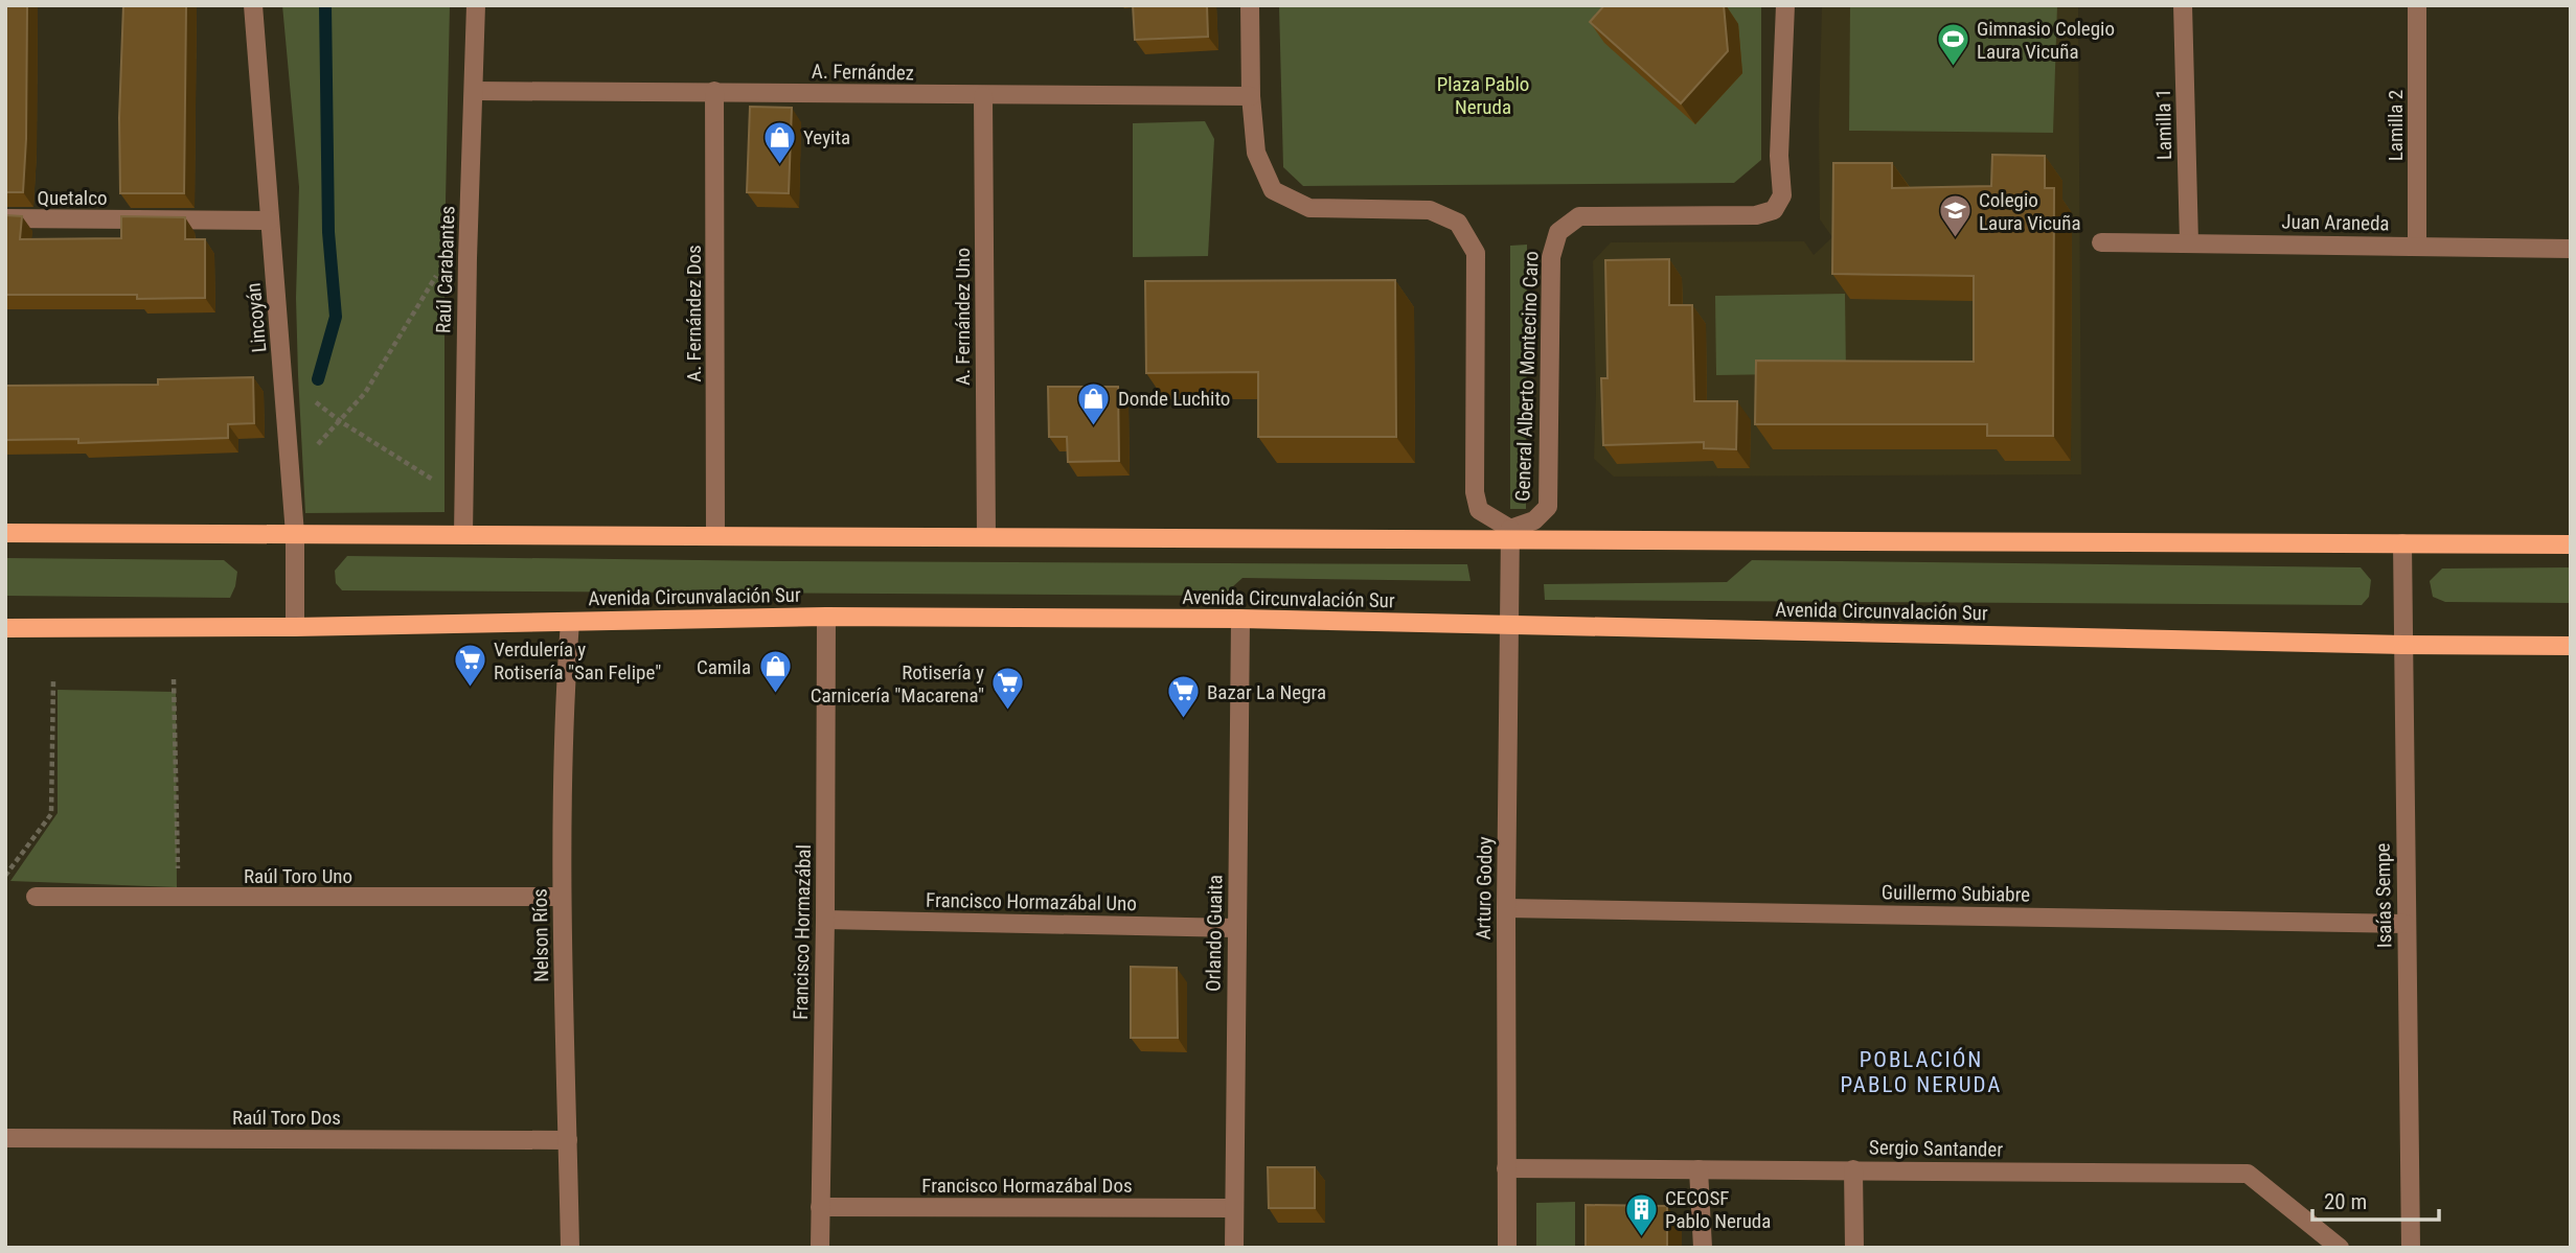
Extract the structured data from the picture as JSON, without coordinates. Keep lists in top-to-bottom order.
{
  "streets": {
    "main road": ["Avenida Circunvalación Sur"],
    "street": [
      "A. Fernández",
      "Lamilla 1",
      "Lamilla 2",
      "Quetalco",
      "Juan Araneda",
      "Raúl Carabantes",
      "A. Fernández Dos",
      "A. Fernández Uno",
      "Lincoyán",
      "General Alberto Montecino Caro",
      "Raúl Toro Uno",
      "Arturo Godoy",
      "Guillermo Subiabre",
      "Isaías Sempe",
      "Francisco Hormazábal Uno",
      "Francisco Hormazábal",
      "Orlando Guaita",
      "Nelson Ríos",
      "Raúl Toro Dos",
      "Sergio Santander",
      "Francisco Hormazábal Dos"
    ]
  },
  "crossings": [
    ["A. Fernández", "Raúl Carabantes"],
    ["A. Fernández", "A. Fernández Dos"],
    ["A. Fernández", "A. Fernández Uno"],
    ["A. Fernández", "General Alberto Montecino Caro"],
    ["Lamilla 1", "Juan Araneda"],
    ["Lamilla 2", "Juan Araneda"],
    ["Quetalco", "Lincoyán"],
    ["Lincoyán", "Avenida Circunvalación Sur"],
    ["General Alberto Montecino Caro", "Arturo Godoy"],
    ["Avenida Circunvalación Sur", "Arturo Godoy"],
    ["Avenida Circunvalación Sur", "Isaías Sempe"],
    ["Avenida Circunvalación Sur", "Francisco Hormazábal"],
    ["Avenida Circunvalación Sur", "Orlando Guaita"],
    ["Avenida Circunvalación Sur", "Nelson Ríos"],
    ["Raúl Toro Uno", "Nelson Ríos"],
    ["Arturo Godoy", "Guillermo Subiabre"],
    ["Arturo Godoy", "Sergio Santander"],
    ["Guillermo Subiabre", "Isaías Sempe"],
    ["Francisco Hormazábal Uno", "Francisco Hormazábal"],
    ["Francisco Hormazábal Uno", "Orlando Guaita"],
    ["Francisco Hormazábal", "Francisco Hormazábal Dos"],
    ["Orlando Guaita", "Francisco Hormazábal Dos"],
    ["Nelson Ríos", "Raúl Toro Dos"]
  ],
  "districts": ["POBLACIÓN PABLO NERUDA"],
  "parks": ["Plaza Pablo Neruda"],
  "places": {
    "sports": ["Gimnasio Colegio Laura Vicuña"],
    "shop": ["Yeyita", "Donde Luchito", "Camila"],
    "school or university": ["Colegio Laura Vicuña"],
    "supermarket": ["Verdulería y Rotisería \"San Felipe\"", "Rotisería y Carnicería \"Macarena\"", "Bazar La Negra"],
    "building": ["CECOSF Pablo Neruda"]
  },
  "scale_bar": "20 m"
}
